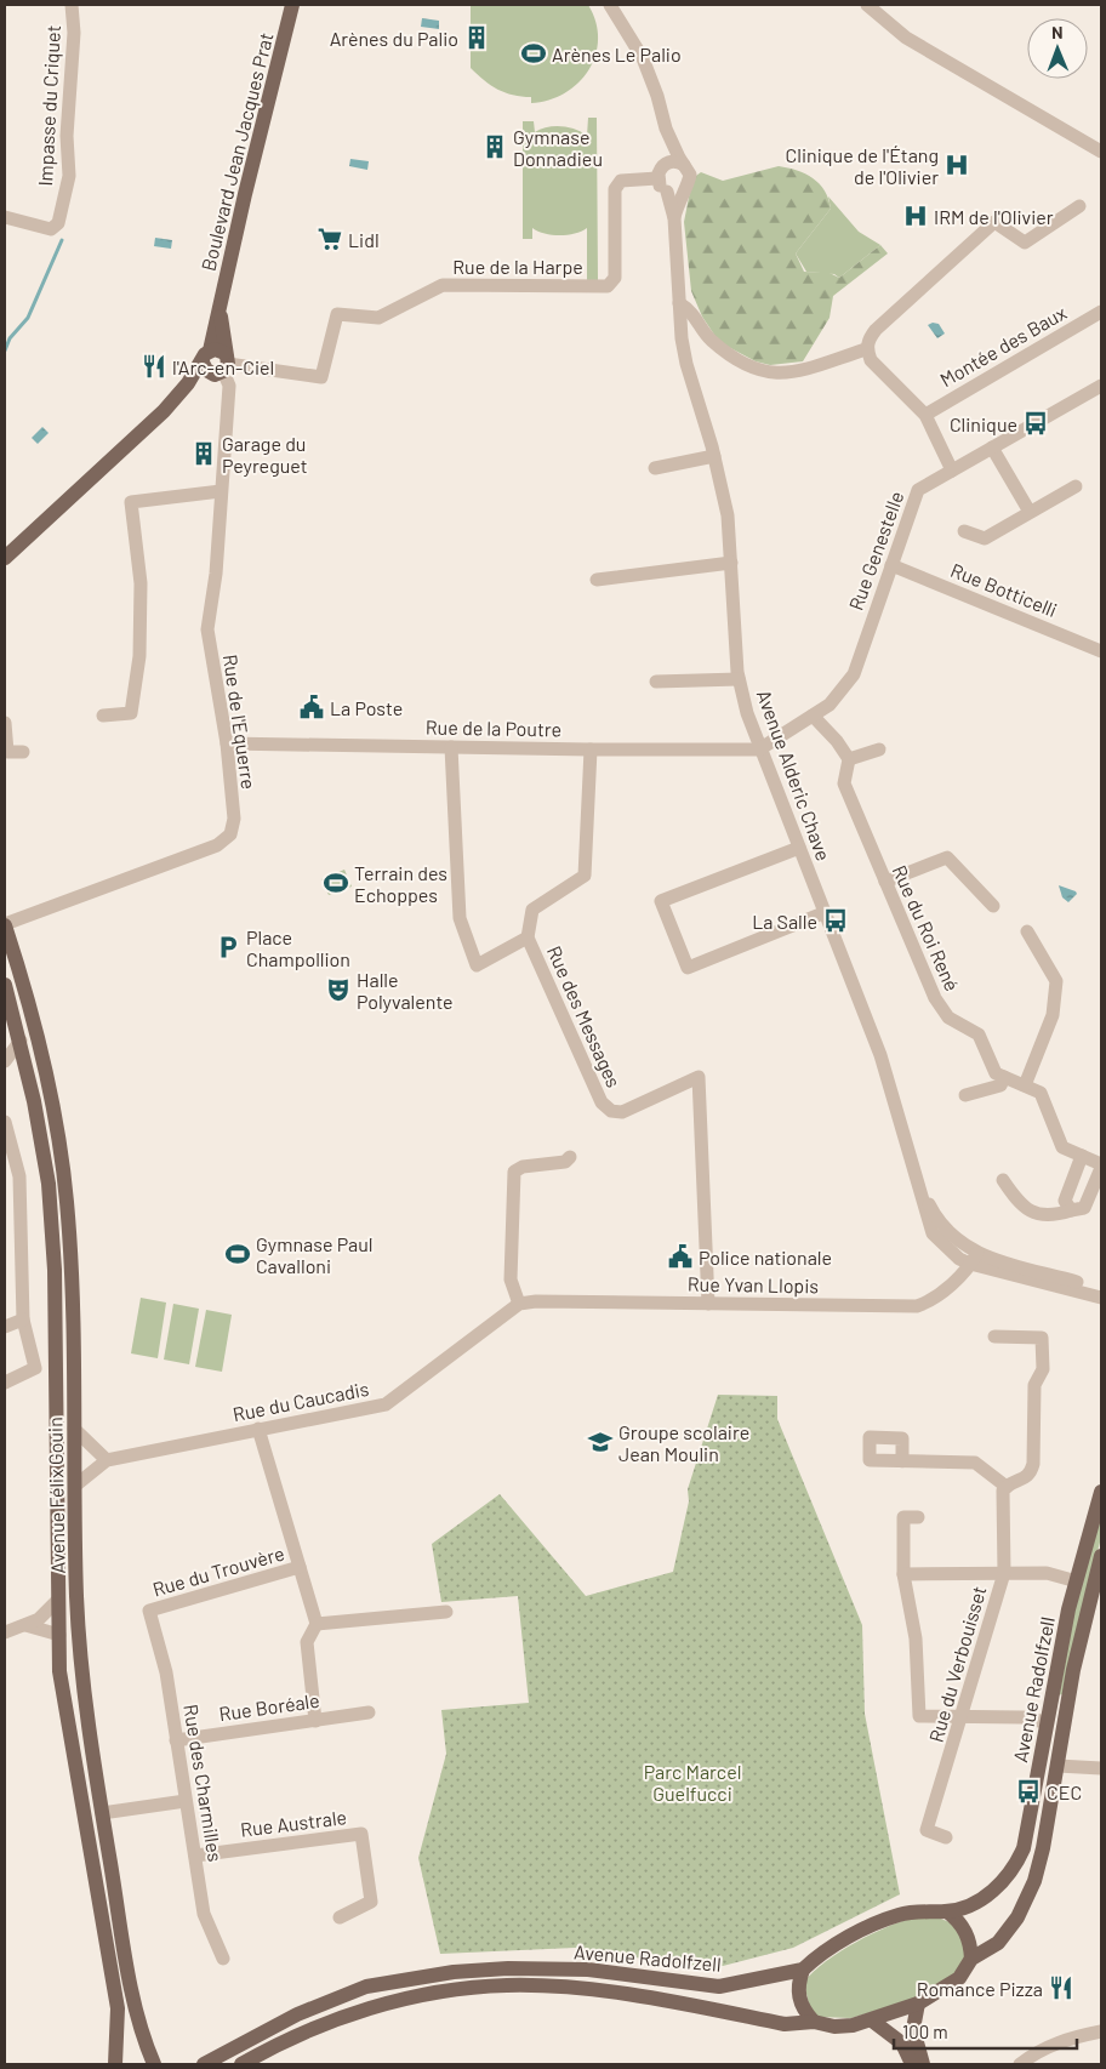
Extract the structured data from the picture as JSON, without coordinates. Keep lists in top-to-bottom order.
{
  "streets": {
    "main road": ["Boulevard Jean Jacques Prat", "Avenue Félix Gouin", "Avenue Radolfzell"],
    "street": [
      "Impasse du Criquet",
      "Rue de la Harpe",
      "Montée des Baux",
      "Rue Genestelle",
      "Rue Botticelli",
      "Rue de l'Equerre",
      "Rue de la Poutre",
      "Avenue Alderic Chave",
      "Rue du Roi René",
      "Rue des Messages",
      "Rue Yvan Llopis",
      "Rue du Caucadis",
      "Rue du Trouvère",
      "Rue du Verbouisset",
      "Rue Boréale",
      "Rue des Charmilles",
      "Rue Australe"
    ]
  },
  "crossings": [
    ["Boulevard Jean Jacques Prat", "Rue de la Harpe"],
    ["Boulevard Jean Jacques Prat", "Rue de l'Equerre"],
    ["Rue de la Harpe", "Rue de l'Equerre"],
    ["Rue de la Harpe", "Avenue Alderic Chave"],
    ["Rue Genestelle", "Rue Botticelli"],
    ["Rue Genestelle", "Rue de la Poutre"],
    ["Rue Genestelle", "Avenue Alderic Chave"],
    ["Rue de l'Equerre", "Rue de la Poutre"],
    ["Rue de l'Equerre", "Avenue Félix Gouin"],
    ["Rue de la Poutre", "Avenue Alderic Chave"],
    ["Rue de la Poutre", "Rue des Messages"],
    ["Avenue Alderic Chave", "Rue Yvan Llopis"],
    ["Rue des Messages", "Rue Yvan Llopis"],
    ["Rue Yvan Llopis", "Rue du Caucadis"],
    ["Rue du Caucadis", "Avenue Félix Gouin"],
    ["Rue du Trouvère", "Rue des Charmilles"],
    ["Rue Boréale", "Rue des Charmilles"],
    ["Rue des Charmilles", "Rue Australe"]
  ],
  "parks": ["Parc Marcel Guelfucci"],
  "places": {
    "building": ["Arènes du Palio", "Gymnase Donnadieu", "Garage du Peyreguet"],
    "sports": ["Arènes Le Palio", "Terrain des Echoppes", "Gymnase Paul Cavalloni"],
    "hospital": ["Clinique de l'Étang de l'Olivier", "IRM de l'Olivier"],
    "supermarket": ["Lidl"],
    "restaurant": ["l'Arc-en-Ciel", "Romance Pizza"],
    "bus stop": ["Clinique", "La Salle", "CEC"],
    "public building": ["La Poste", "Police nationale"],
    "parking": ["Place Champollion"],
    "theatre": ["Halle Polyvalente"],
    "school or university": ["Groupe scolaire Jean Moulin"]
  },
  "scale_bar": "100 m",
  "north": "top"
}
